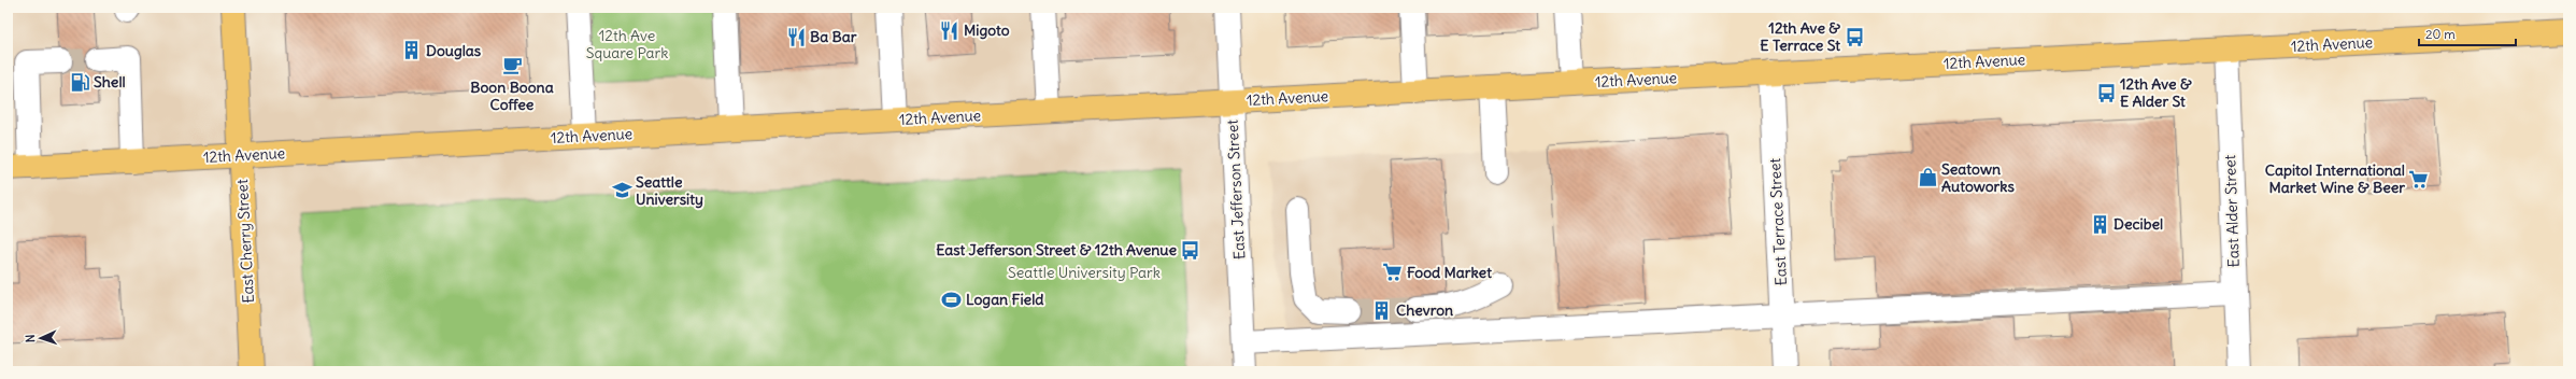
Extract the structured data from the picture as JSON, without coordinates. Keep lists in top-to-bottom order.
{
  "streets": {
    "main road": ["12th Avenue", "East Cherry Street"],
    "street": ["East Jefferson Street", "East Alder Street", "East Terrace Street"]
  },
  "crossings": [
    ["12th Avenue", "East Jefferson Street"],
    ["12th Avenue", "East Alder Street"],
    ["12th Avenue", "East Terrace Street"],
    ["12th Avenue", "East Cherry Street"]
  ],
  "parks": ["12th Ave Square Park", "Seattle University Park"],
  "places": {
    "restaurant": ["Migoto", "Ba Bar"],
    "bus stop": ["12th Ave & E Terrace St", "12th Ave & E Alder St", "East Jefferson Street & 12th Avenue"],
    "building": ["Douglas", "Decibel", "Chevron"],
    "cafe": ["Boon Boona Coffee"],
    "fuel station": ["Shell"],
    "shop": ["Seatown Autoworks"],
    "supermarket": ["Capitol International Market Wine & Beer", "Food Market"],
    "school or university": ["Seattle University"],
    "sports": ["Logan Field"]
  },
  "scale_bar": "20 m",
  "north": "left"
}
